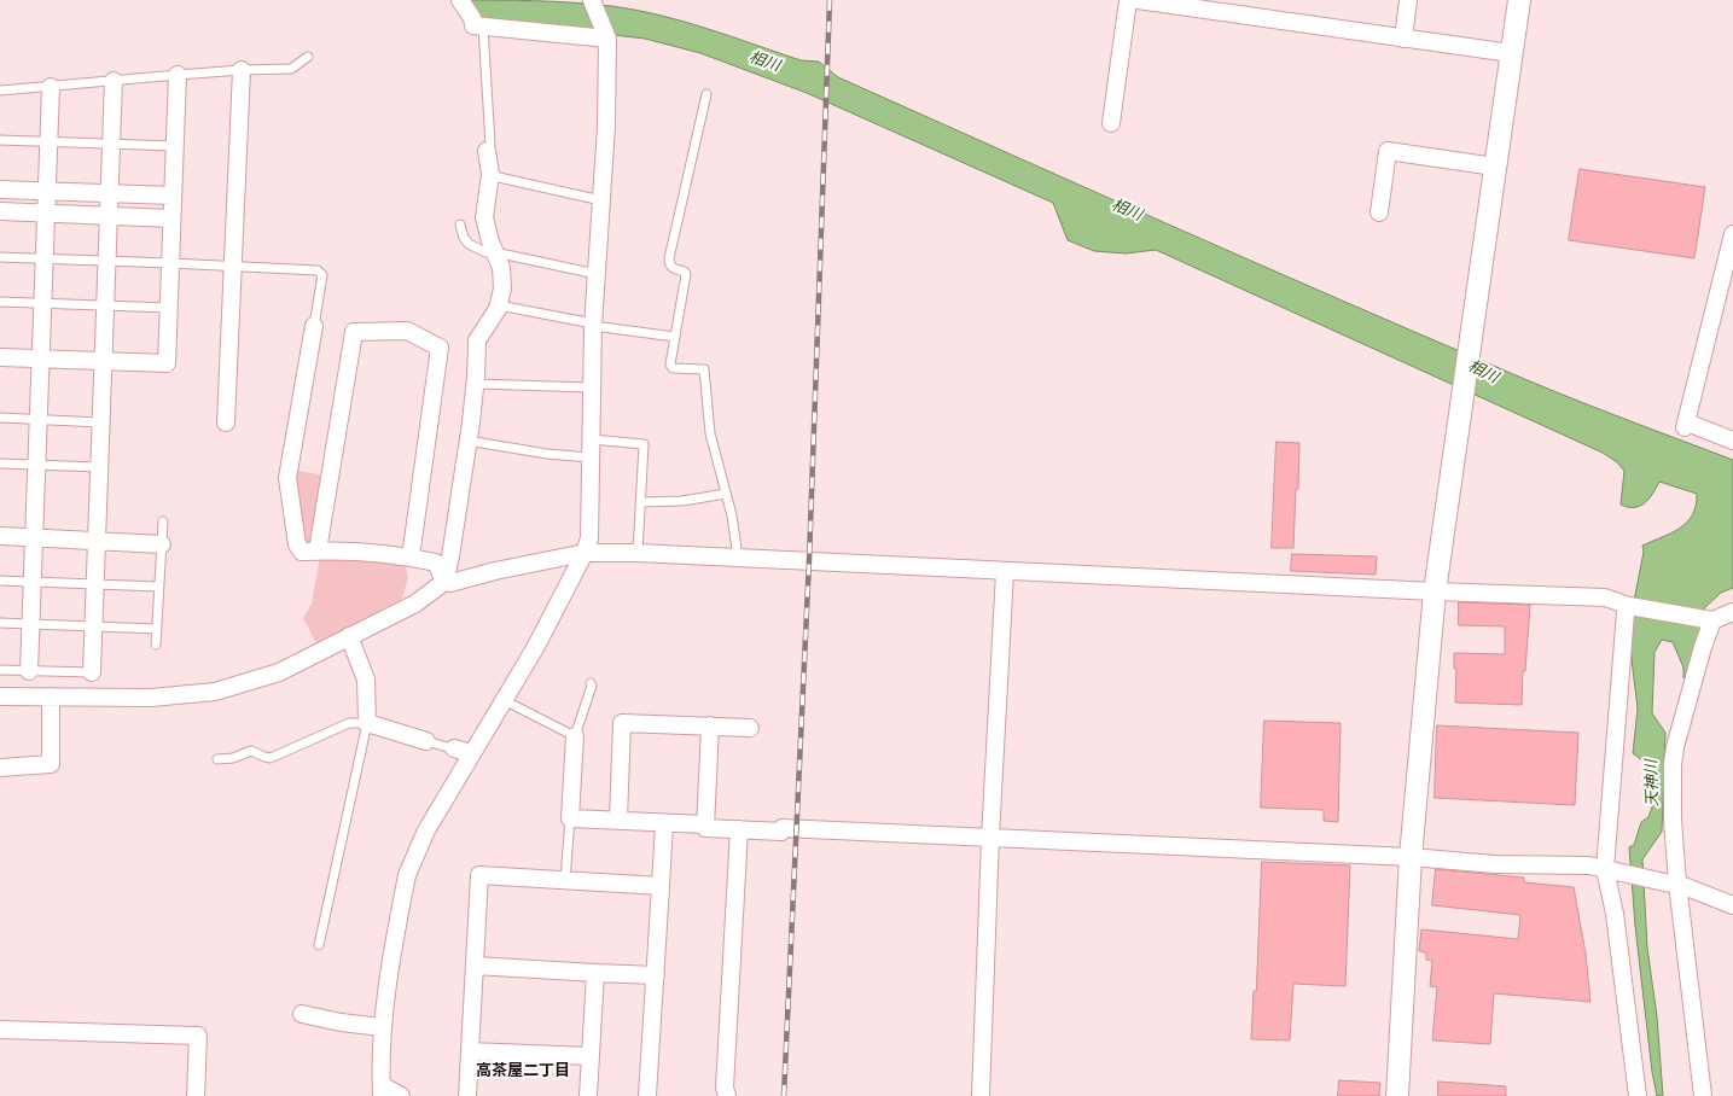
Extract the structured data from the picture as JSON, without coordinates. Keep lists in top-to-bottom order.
{
  "districts": ["高茶屋二丁目"],
  "water": ["相川", "天神川"]
}
